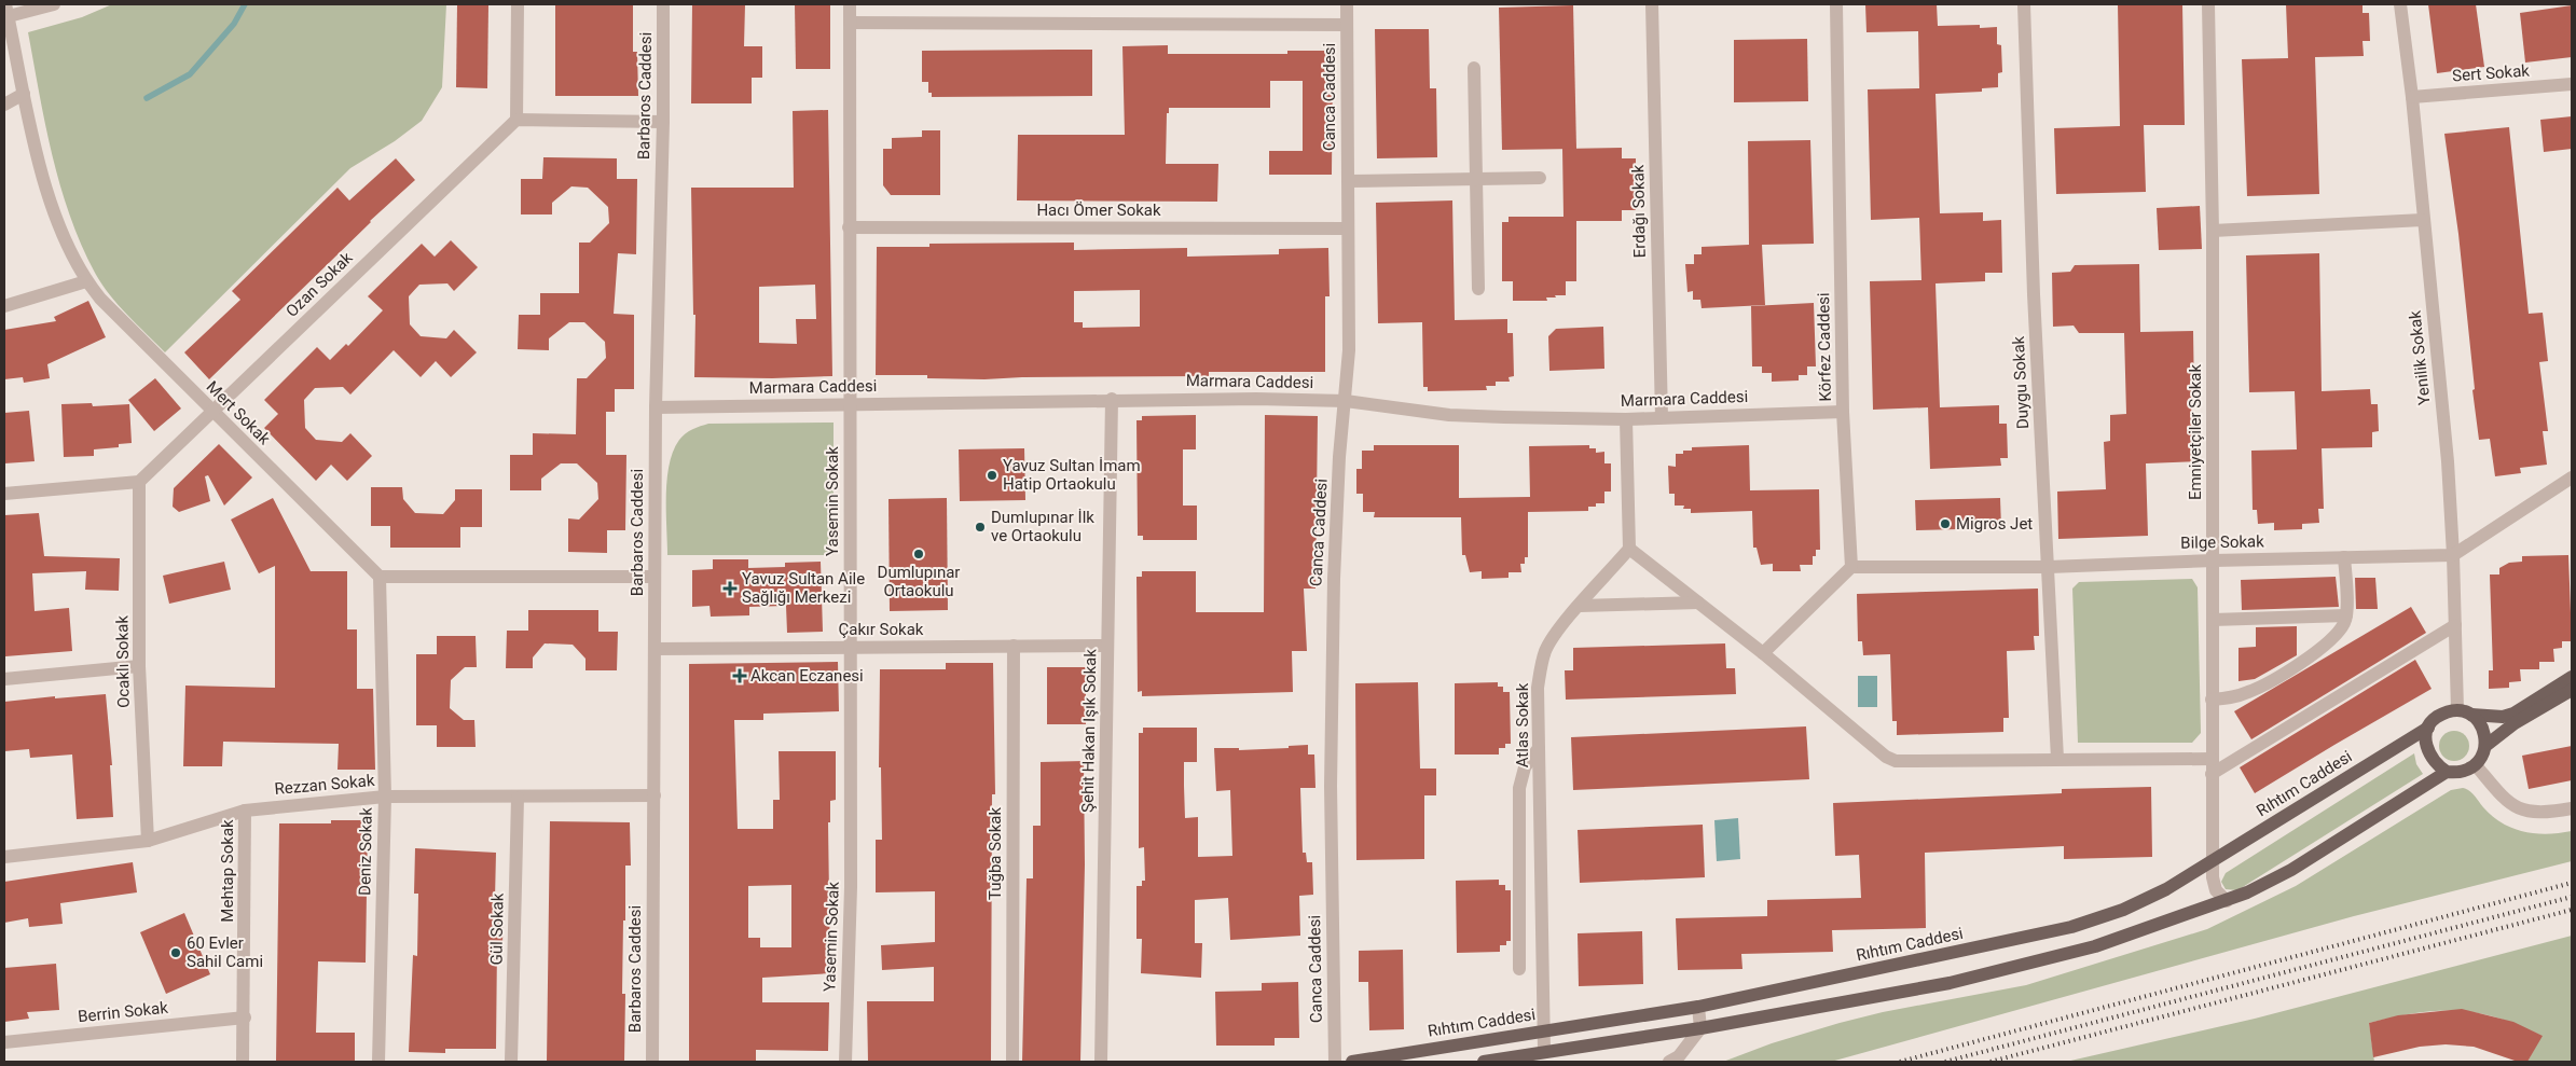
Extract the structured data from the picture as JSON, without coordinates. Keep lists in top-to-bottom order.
{
  "streets": {
    "main road": ["Rıhtım Caddesi"],
    "street": [
      "Sert Sokak",
      "Barbaros Caddesi",
      "Canca Caddesi",
      "Hacı Ömer Sokak",
      "Erdağı Sokak",
      "Ozan Sokak",
      "Körfez Caddesi",
      "Yenilik Sokak",
      "Marmara Caddesi",
      "Duygu Sokak",
      "Mert Sokak",
      "Emniyetçiler Sokak",
      "Yasemin Sokak",
      "Bilge Sokak",
      "Çakır Sokak",
      "Ocaklı Sokak",
      "Atlas Sokak",
      "Şehit Hakan Işık Sokak",
      "Rezzan Sokak",
      "Deniz Sokak",
      "Tuğba Sokak",
      "Mehtap Sokak",
      "Gül Sokak",
      "Berrin Sokak"
    ]
  },
  "crossings": [
    ["Sert Sokak", "Yenilik Sokak"],
    ["Barbaros Caddesi", "Marmara Caddesi"],
    ["Barbaros Caddesi", "Çakır Sokak"],
    ["Barbaros Caddesi", "Rezzan Sokak"],
    ["Canca Caddesi", "Hacı Ömer Sokak"],
    ["Canca Caddesi", "Marmara Caddesi"],
    ["Hacı Ömer Sokak", "Yasemin Sokak"],
    ["Erdağı Sokak", "Marmara Caddesi"],
    ["Ozan Sokak", "Mert Sokak"],
    ["Ozan Sokak", "Ocaklı Sokak"],
    ["Körfez Caddesi", "Marmara Caddesi"],
    ["Körfez Caddesi", "Bilge Sokak"],
    ["Yenilik Sokak", "Bilge Sokak"],
    ["Yenilik Sokak", "Rıhtım Caddesi"],
    ["Marmara Caddesi", "Yasemin Sokak"],
    ["Marmara Caddesi", "Şehit Hakan Işık Sokak"],
    ["Duygu Sokak", "Bilge Sokak"],
    ["Mert Sokak", "Deniz Sokak"],
    ["Emniyetçiler Sokak", "Bilge Sokak"],
    ["Emniyetçiler Sokak", "Rıhtım Caddesi"],
    ["Yasemin Sokak", "Çakır Sokak"],
    ["Çakır Sokak", "Şehit Hakan Işık Sokak"],
    ["Çakır Sokak", "Tuğba Sokak"],
    ["Ocaklı Sokak", "Rezzan Sokak"],
    ["Atlas Sokak", "Rıhtım Caddesi"],
    ["Rezzan Sokak", "Deniz Sokak"],
    ["Rezzan Sokak", "Mehtap Sokak"],
    ["Rezzan Sokak", "Gül Sokak"],
    ["Mehtap Sokak", "Berrin Sokak"]
  ],
  "places": {
    "other": [
      "Yavuz Sultan İmam Hatip Ortaokulu",
      "Migros Jet",
      "Dumlupınar İlk ve Ortaokulu",
      "Dumlupınar Ortaokulu",
      "60 Evler Sahil Cami"
    ],
    "health": ["Yavuz Sultan Aile Sağlığı Merkezi", "Akcan Eczanesi"]
  }
}
